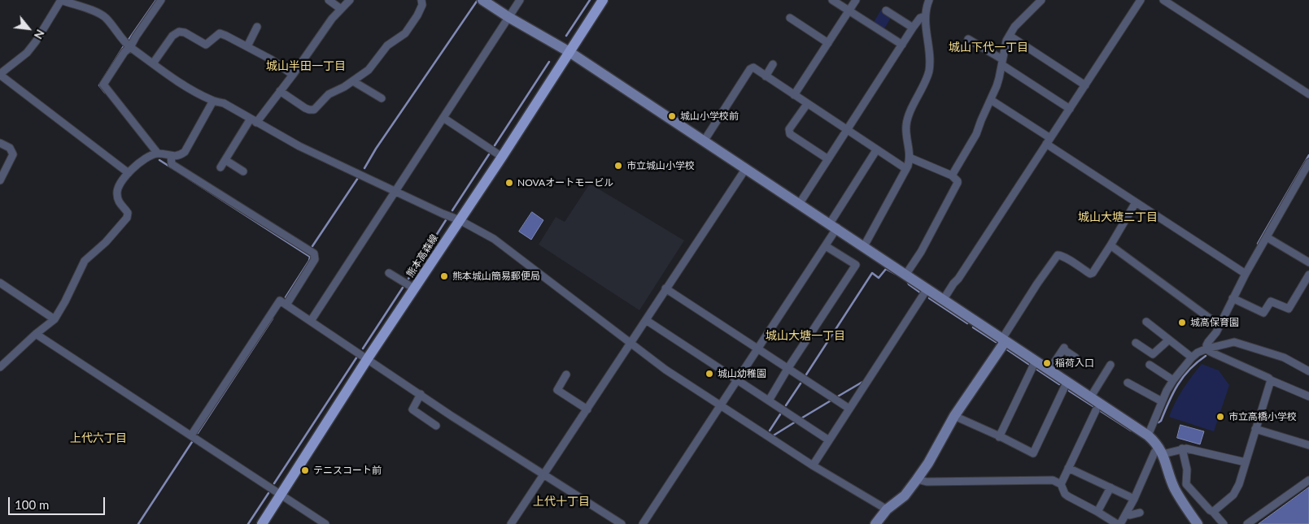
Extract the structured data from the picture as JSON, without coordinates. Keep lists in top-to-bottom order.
{
  "streets": {
    "main road": ["熊本高森線"]
  },
  "districts": [
    "城山下代一丁目",
    "城山半田一丁目",
    "城山大塘二丁目",
    "城山大塘一丁目",
    "上代六丁目",
    "上代十丁目"
  ],
  "places": [
    "城山小学校前",
    "市立城山小学校",
    "NOVAオートモービル",
    "熊本城山簡易郵便局",
    "城高保育園",
    "稲荷入口",
    "城山幼稚園",
    "市立高橋小学校",
    "テニスコート前"
  ],
  "scale_bar": "100 m",
  "north": "bottom right"
}
